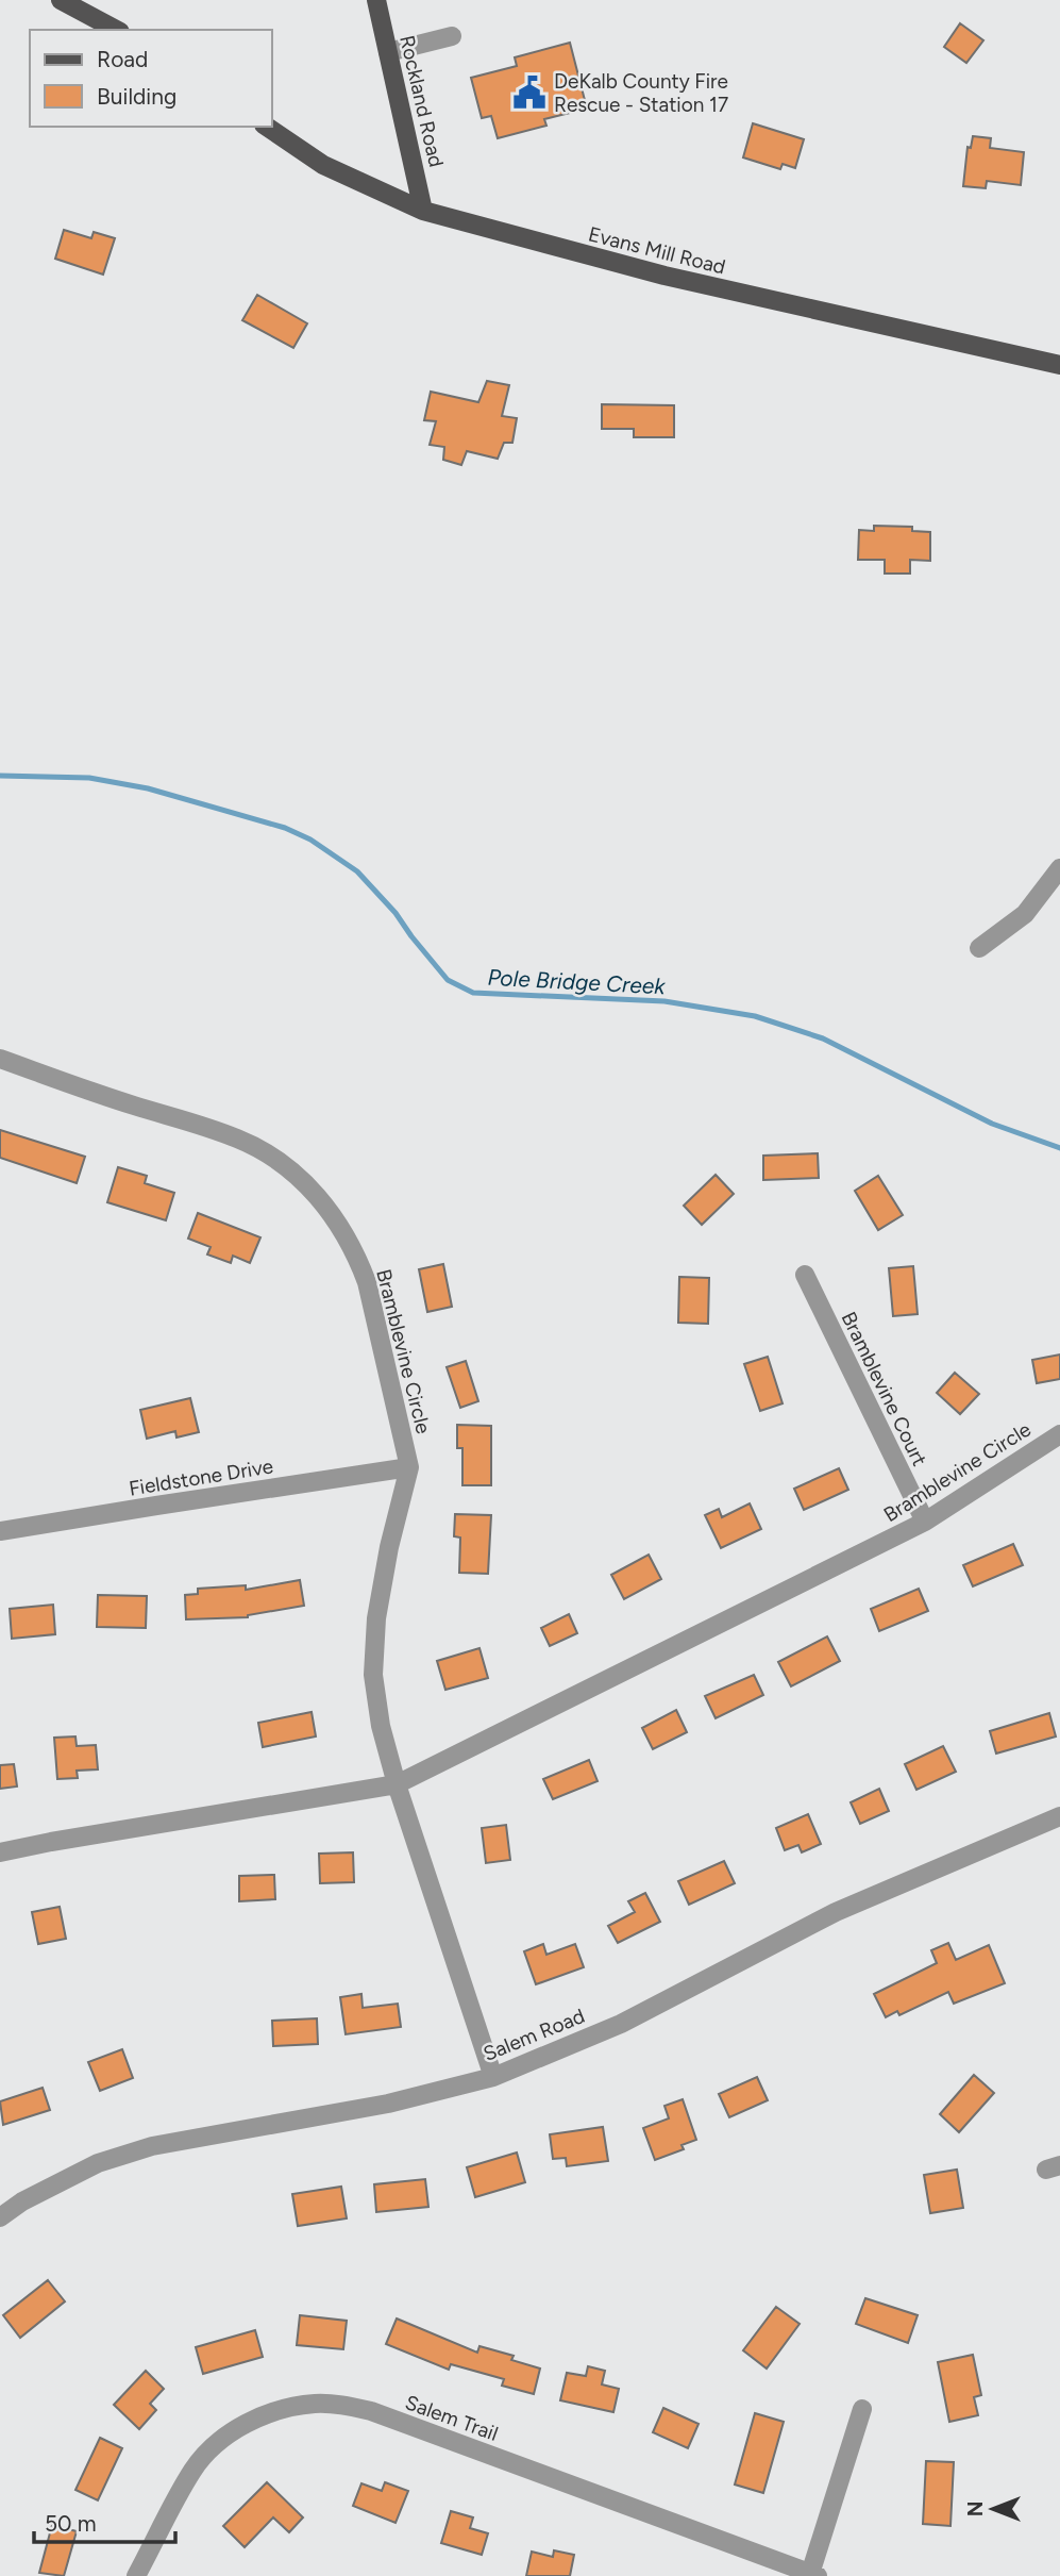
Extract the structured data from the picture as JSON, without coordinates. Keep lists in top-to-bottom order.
{
  "streets": {
    "main road": ["Rockland Road", "Evans Mill Road"],
    "street": [
      "Bramblevine Circle",
      "Bramblevine Court",
      "Fieldstone Drive",
      "Salem Road",
      "Salem Trail"
    ]
  },
  "crossings": [
    ["Rockland Road", "Evans Mill Road"],
    ["Bramblevine Circle", "Bramblevine Court"],
    ["Bramblevine Circle", "Fieldstone Drive"],
    ["Bramblevine Circle", "Salem Road"]
  ],
  "water": ["Pole Bridge Creek"],
  "places": {
    "public building": ["DeKalb County Fire Rescue - Station 17"]
  },
  "legend": ["Road", "Building"],
  "scale_bar": "50 m",
  "north": "left"
}
